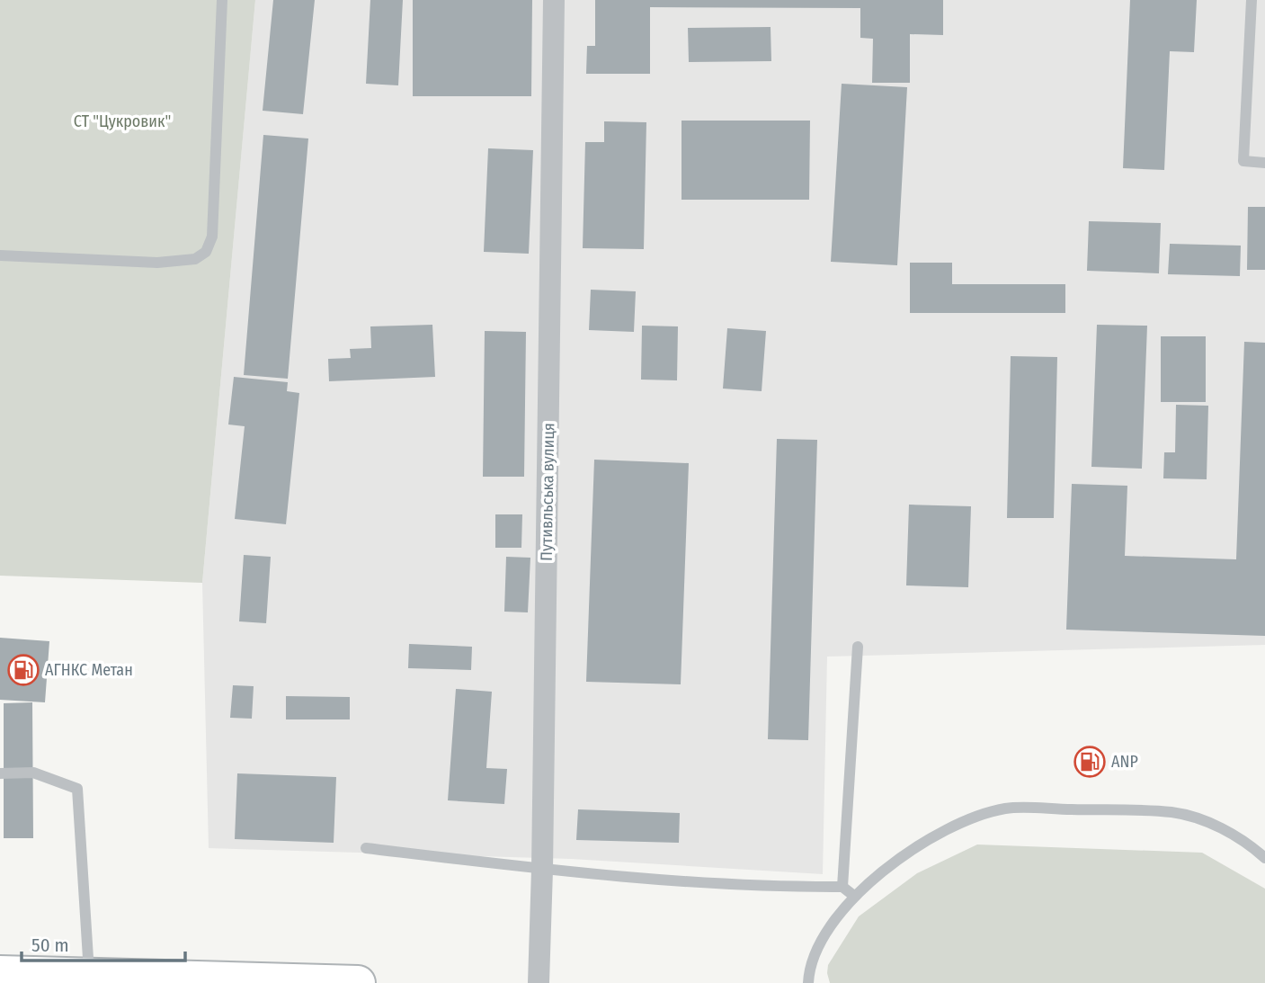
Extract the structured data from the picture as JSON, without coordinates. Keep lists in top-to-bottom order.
{
  "streets": {
    "street": ["Путивльська вулиця"]
  },
  "parks": ["СТ \"Цукровик\""],
  "places": {
    "fuel station": ["АГНКС Метан", "ANP"]
  },
  "scale_bar": "50 m"
}
